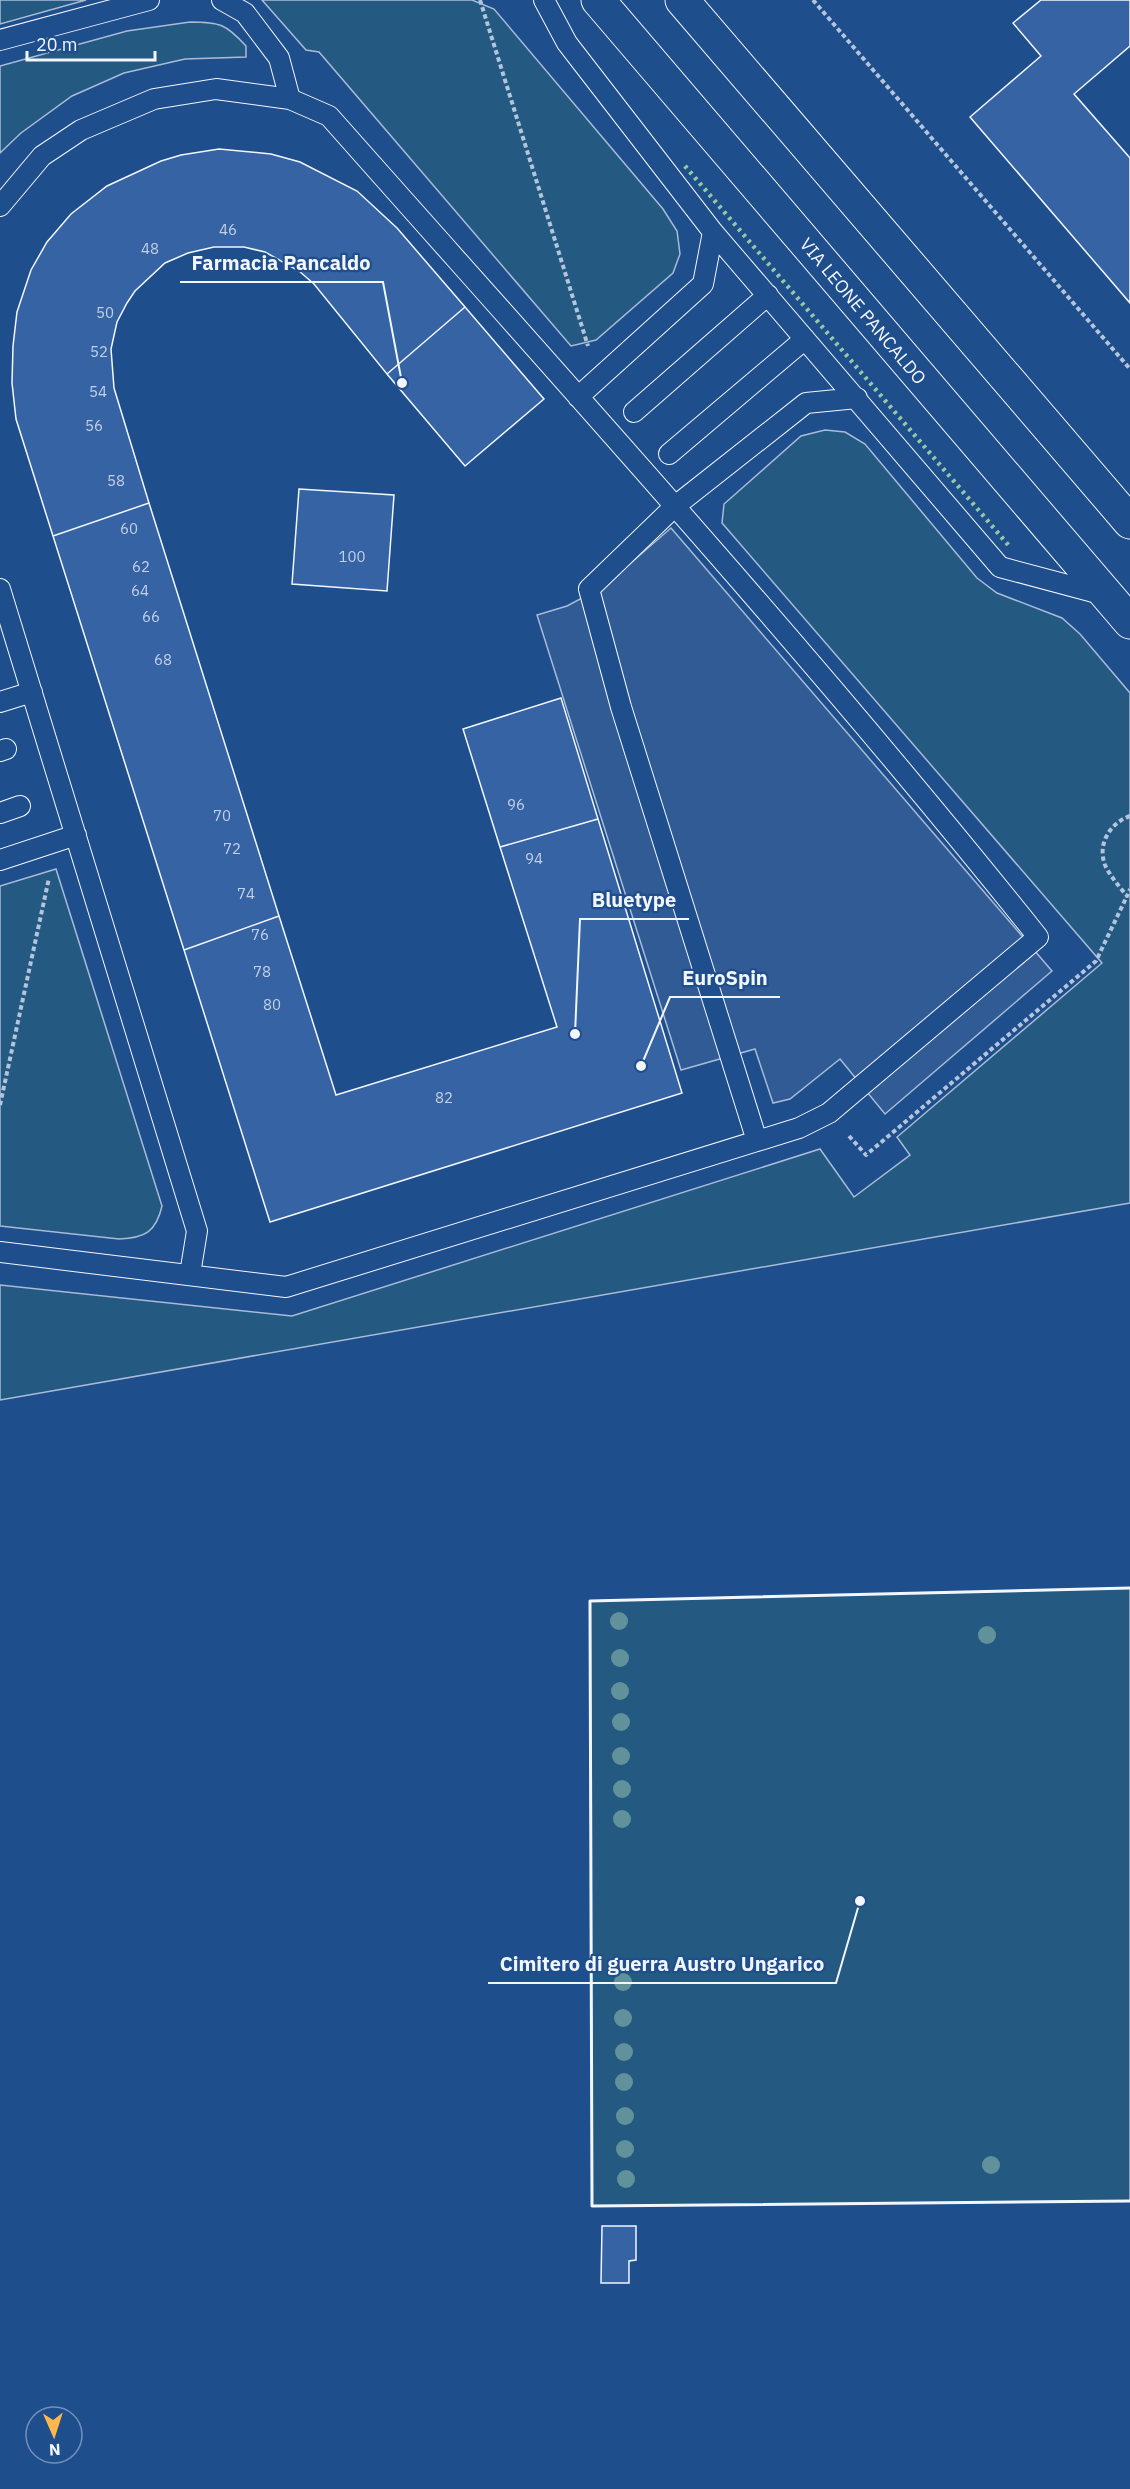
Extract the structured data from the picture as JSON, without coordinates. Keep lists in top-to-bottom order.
{
  "streets": {
    "main road": ["VIA LEONE PANCALDO"]
  },
  "places": [
    "Farmacia Pancaldo",
    "Bluetype",
    "EuroSpin",
    "Cimitero di guerra Austro Ungarico"
  ],
  "house_numbers": [
    "46",
    "48",
    "50",
    "52",
    "54",
    "56",
    "58",
    "60",
    "100",
    "62",
    "64",
    "66",
    "68",
    "96",
    "70",
    "72",
    "94",
    "74",
    "76",
    "78",
    "80",
    "82"
  ],
  "scale_bar": "20 m",
  "north": "bottom"
}
